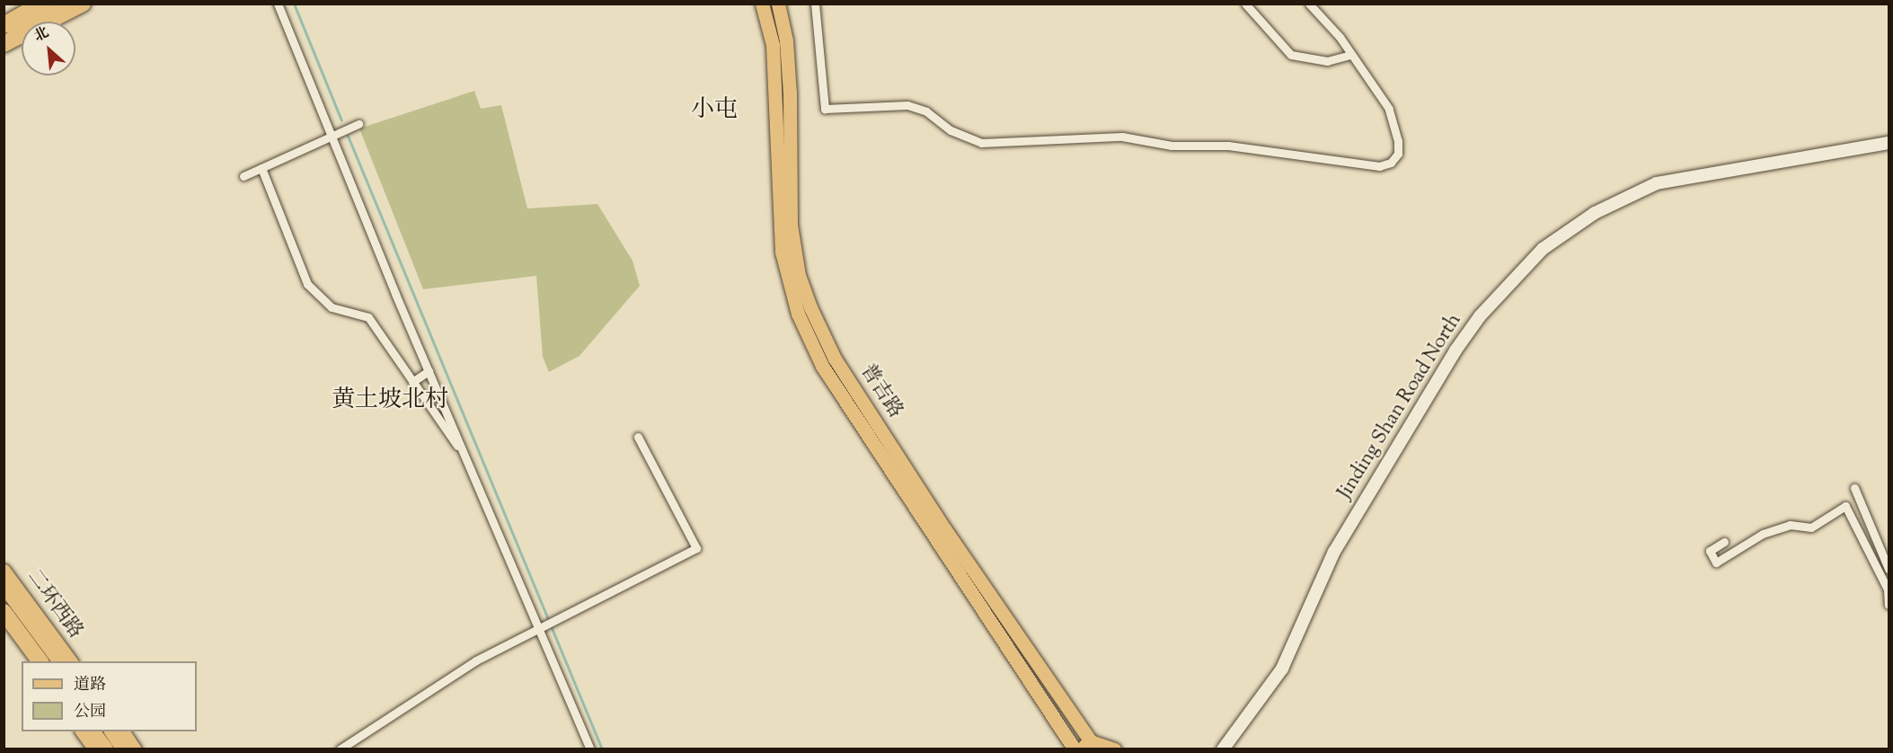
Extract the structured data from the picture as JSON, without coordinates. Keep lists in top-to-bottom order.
{
  "streets": {
    "main road": ["普吉路", "二环西路"],
    "street": ["Jinding Shan Road North"]
  },
  "districts": ["小屯", "黄土坡北村"],
  "legend": ["道路", "公园"],
  "north": "top left"
}
